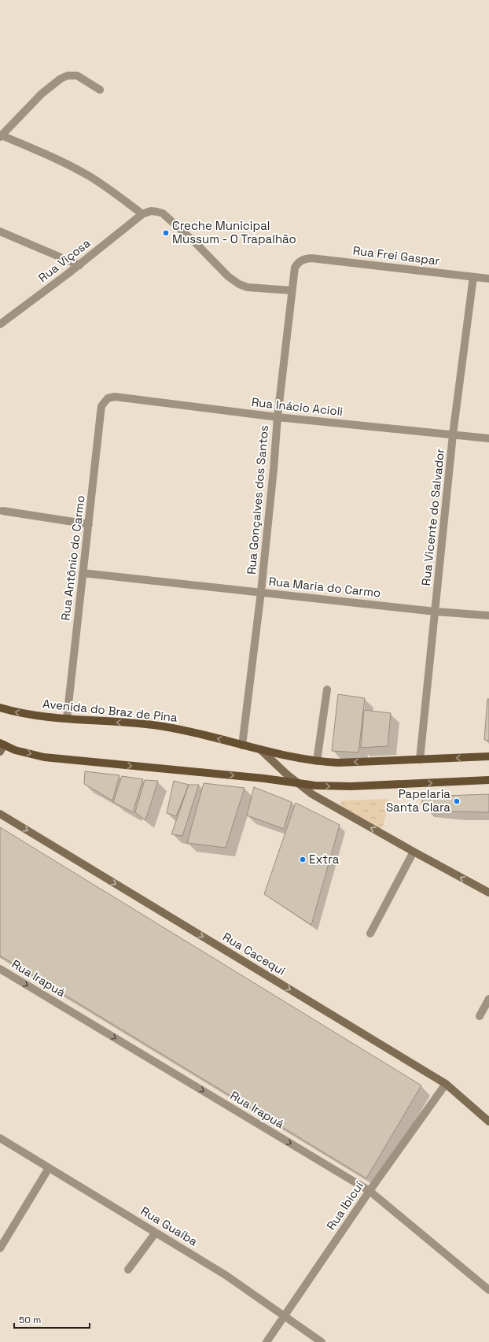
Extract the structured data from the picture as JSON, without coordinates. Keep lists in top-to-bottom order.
{
  "streets": {
    "main road": ["Avenida do Braz de Pina", "Rua Cacequi"],
    "street": [
      "Rua Frei Gaspar",
      "Rua Viçosa",
      "Rua Inácio Acioli",
      "Rua Gonçalves dos Santos",
      "Rua Vicente do Salvador",
      "Rua Antônio do Carmo",
      "Rua Maria do Carmo",
      "Rua Irapuá",
      "Rua Ibicuí",
      "Rua Guaíba"
    ]
  },
  "crossings": [
    ["Rua Frei Gaspar", "Rua Gonçalves dos Santos"],
    ["Rua Frei Gaspar", "Rua Vicente do Salvador"],
    ["Rua Inácio Acioli", "Rua Gonçalves dos Santos"],
    ["Rua Inácio Acioli", "Rua Vicente do Salvador"],
    ["Rua Inácio Acioli", "Rua Antônio do Carmo"],
    ["Rua Gonçalves dos Santos", "Rua Maria do Carmo"],
    ["Rua Gonçalves dos Santos", "Avenida do Braz de Pina"],
    ["Rua Vicente do Salvador", "Rua Maria do Carmo"],
    ["Rua Antônio do Carmo", "Rua Maria do Carmo"],
    ["Rua Antônio do Carmo", "Avenida do Braz de Pina"],
    ["Rua Cacequi", "Rua Ibicuí"],
    ["Rua Irapuá", "Rua Ibicuí"],
    ["Rua Ibicuí", "Rua Guaíba"]
  ],
  "one_way": ["Rua Cacequi", "Rua Irapuá"],
  "places": ["Creche Municipal Mussum - O Trapalhão", "Papelaria Santa Clara", "Extra"],
  "scale_bar": "50 m"
}
